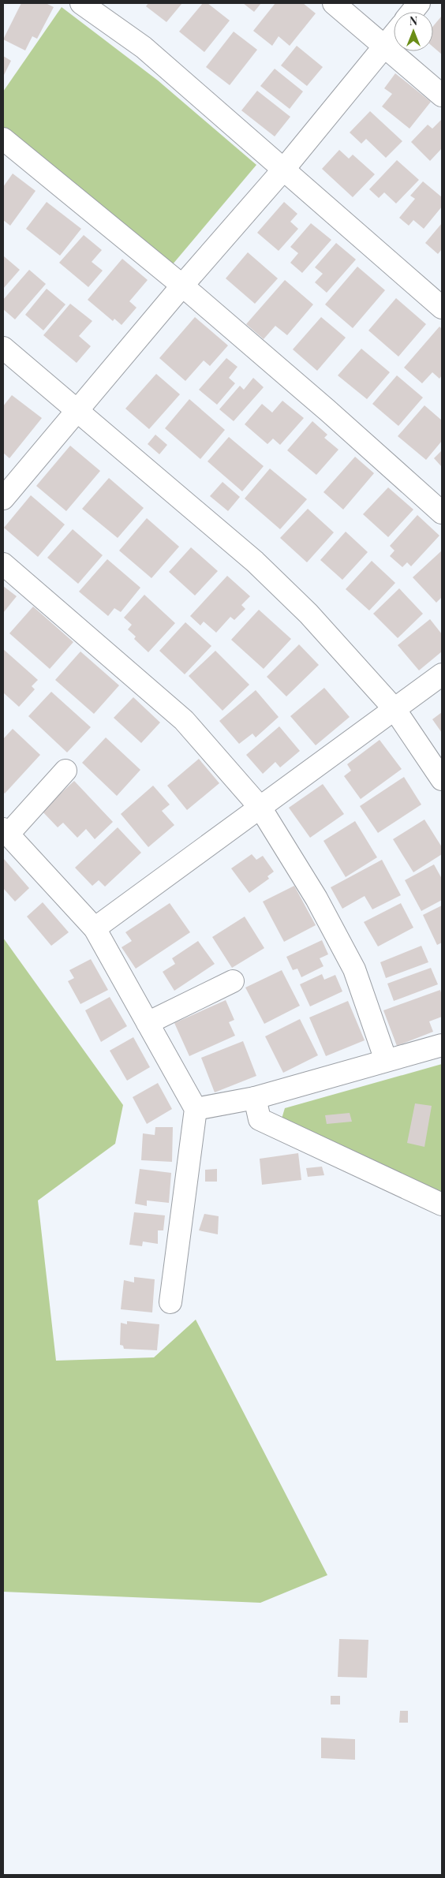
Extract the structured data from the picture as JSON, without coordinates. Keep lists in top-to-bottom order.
{
  "north": "top"
}
